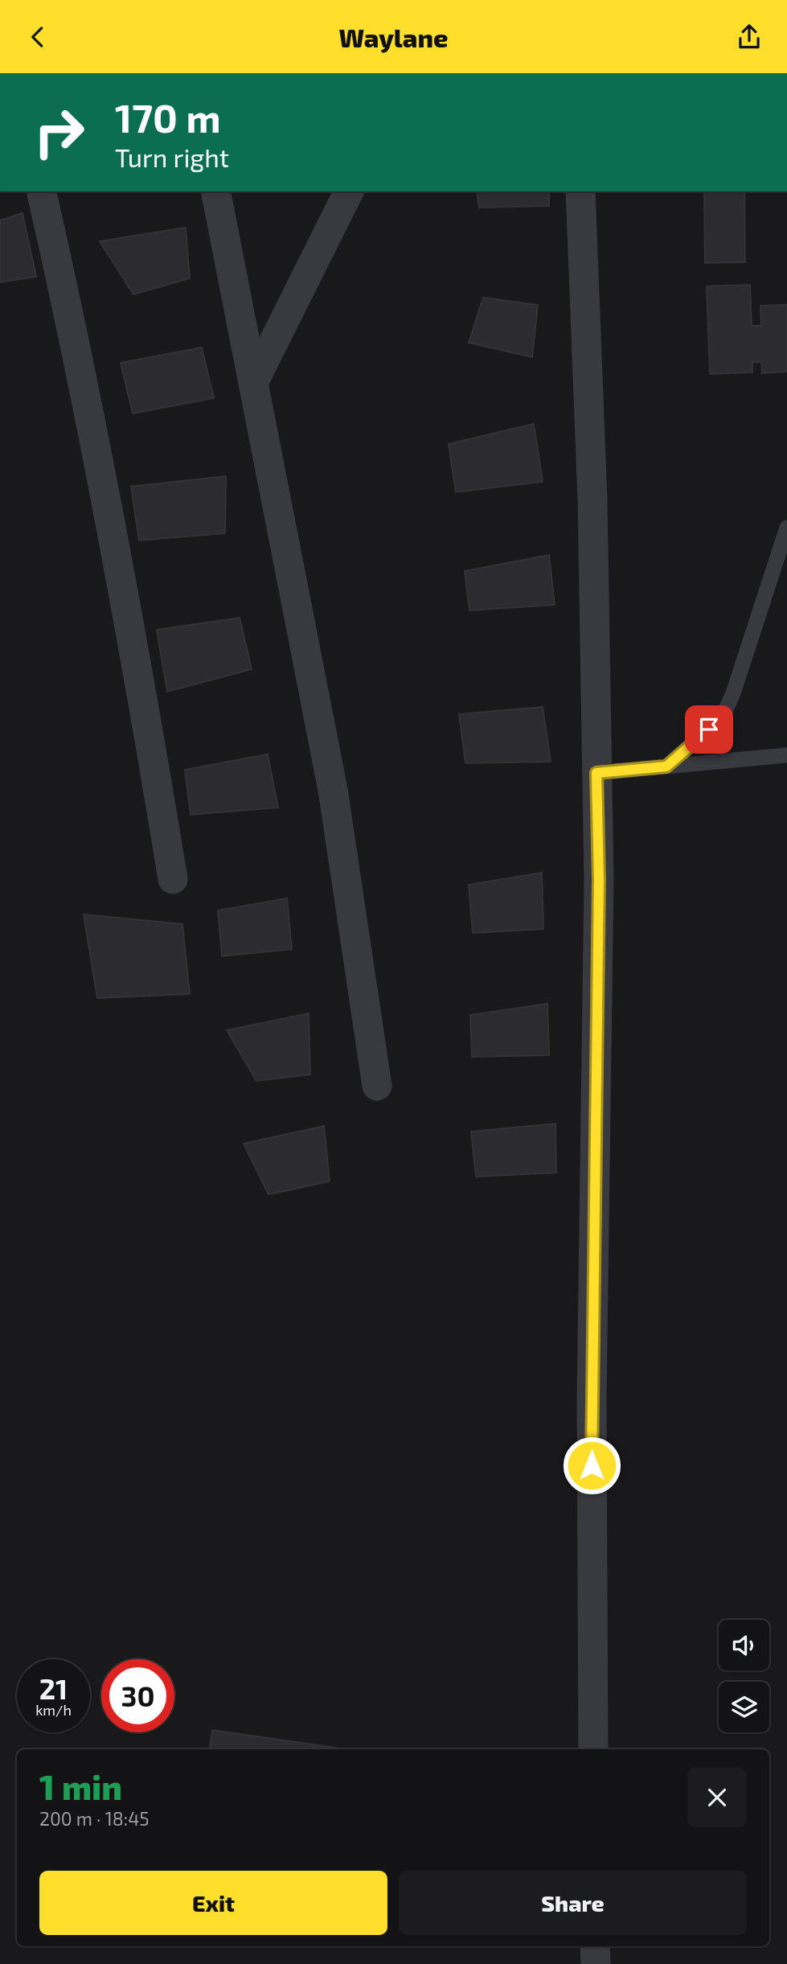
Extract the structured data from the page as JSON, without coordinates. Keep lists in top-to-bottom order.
{
  "page": {
    "header": "Waylane",
    "turn": ["170 m", "Turn right"],
    "speed": "21 km/h",
    "limit": "30",
    "heading": ["1 min", "200 m · 18:45"],
    "buttons": ["Exit", "Share"]
  }
}
